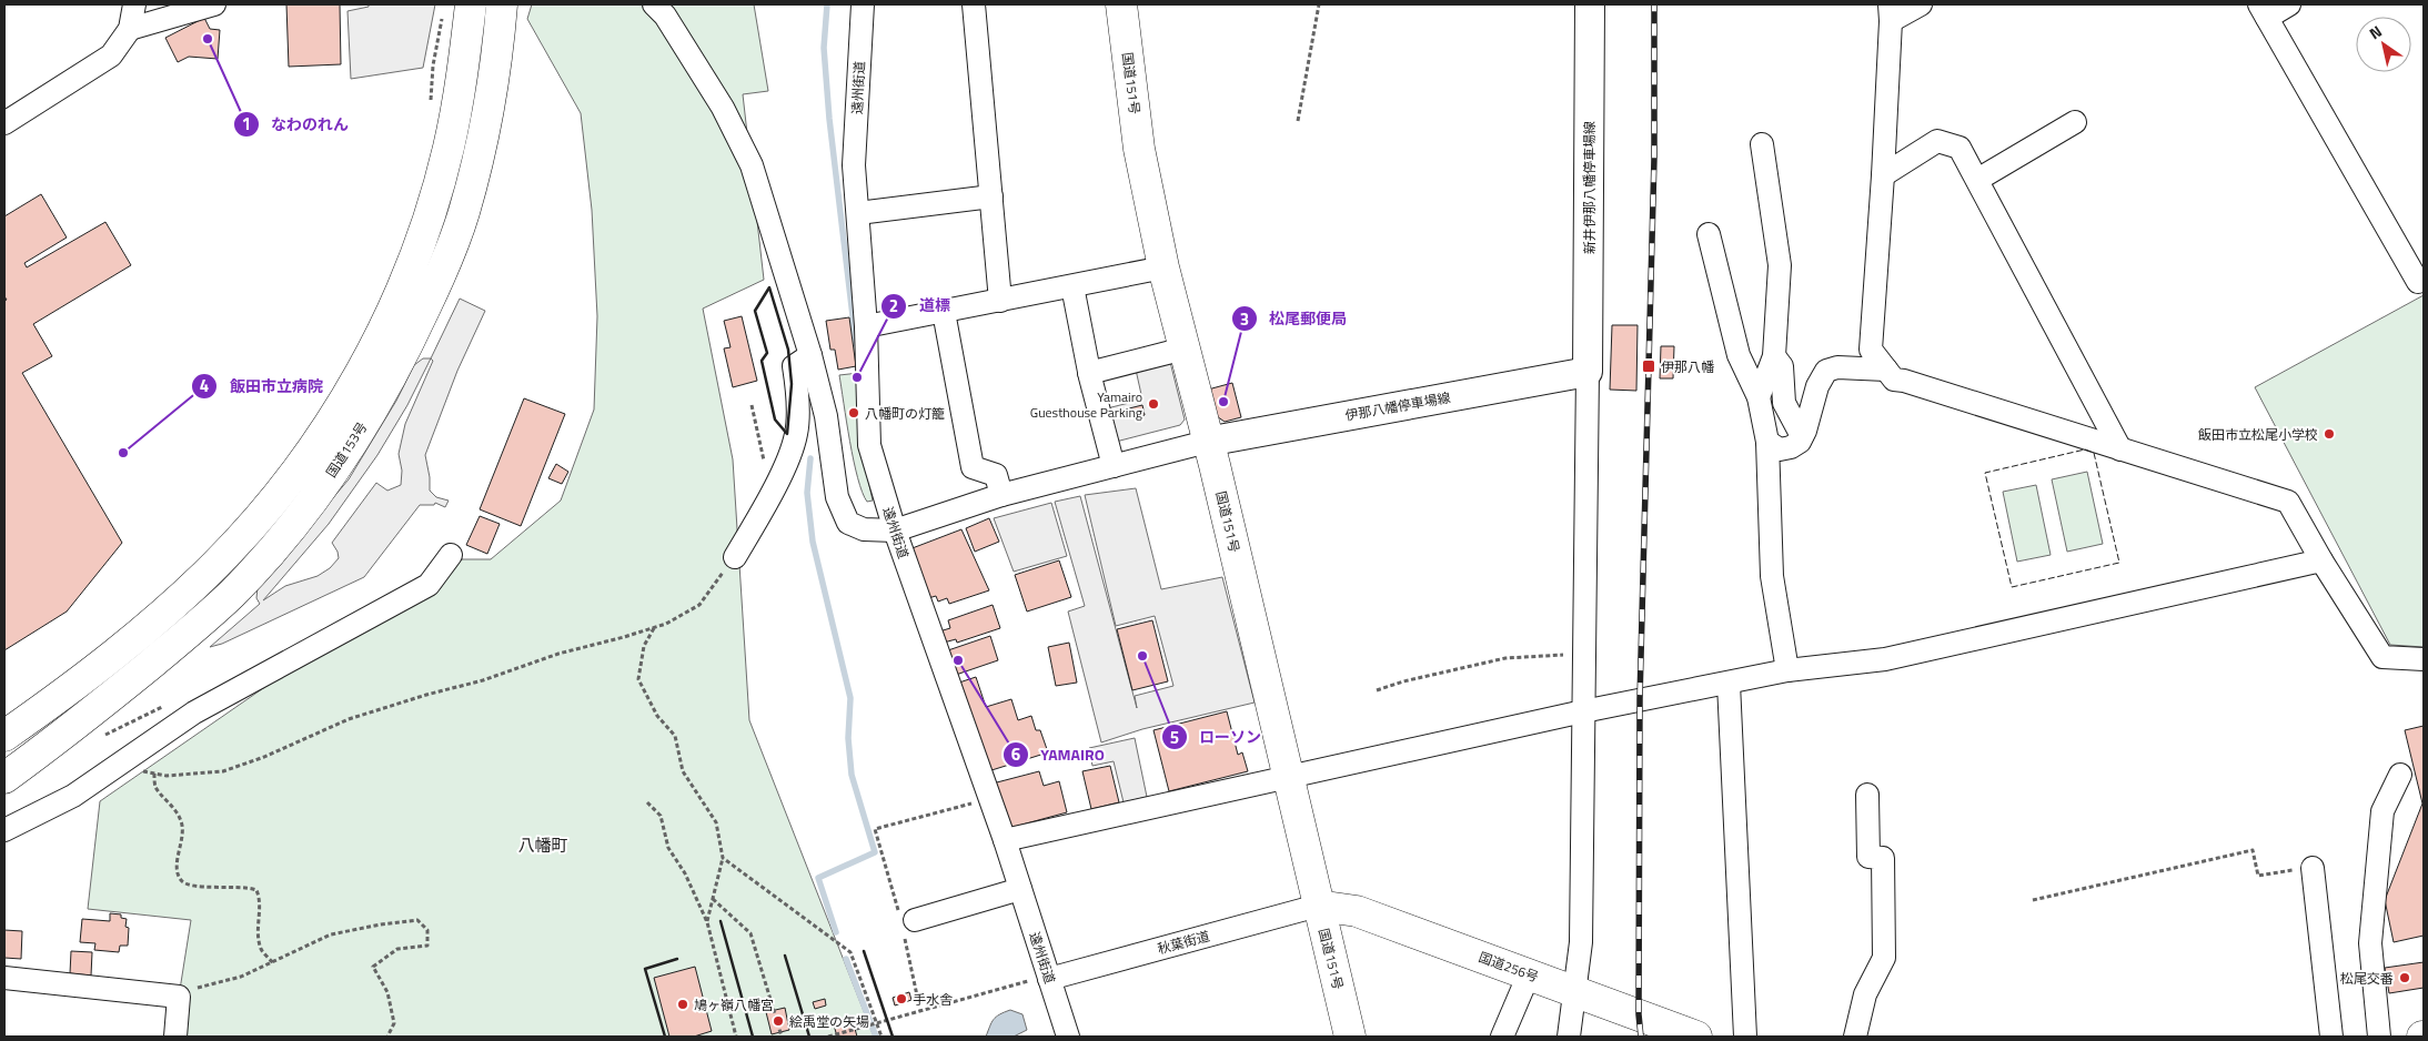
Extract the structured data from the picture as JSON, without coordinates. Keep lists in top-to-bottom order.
{
  "streets": {
    "highway": ["国道151号", "国道153号", "国道256号"],
    "main road": ["新井伊那八幡停車場線", "伊那八幡停車場線"],
    "street": ["遠州街道", "秋葉街道"]
  },
  "crossings": [
    ["国道151号", "伊那八幡停車場線"],
    ["国道151号", "秋葉街道"],
    ["国道151号", "国道256号"],
    ["遠州街道", "秋葉街道"],
    ["新井伊那八幡停車場線", "伊那八幡停車場線"],
    ["秋葉街道", "国道256号"]
  ],
  "districts": ["八幡町"],
  "places": {
    "other": [
      "なわのれん",
      "道標",
      "松尾郵便局",
      "Yamairo Guesthouse Parking",
      "八幡町の灯籠",
      "飯田市立松尾小学校",
      "飯田市立病院",
      "ローソン",
      "YAMAIRO",
      "松尾交番",
      "手水舎",
      "鳩ヶ嶺八幡宮",
      "絵禹堂の矢場"
    ],
    "transit": ["伊那八幡"]
  },
  "north": "top left"
}
